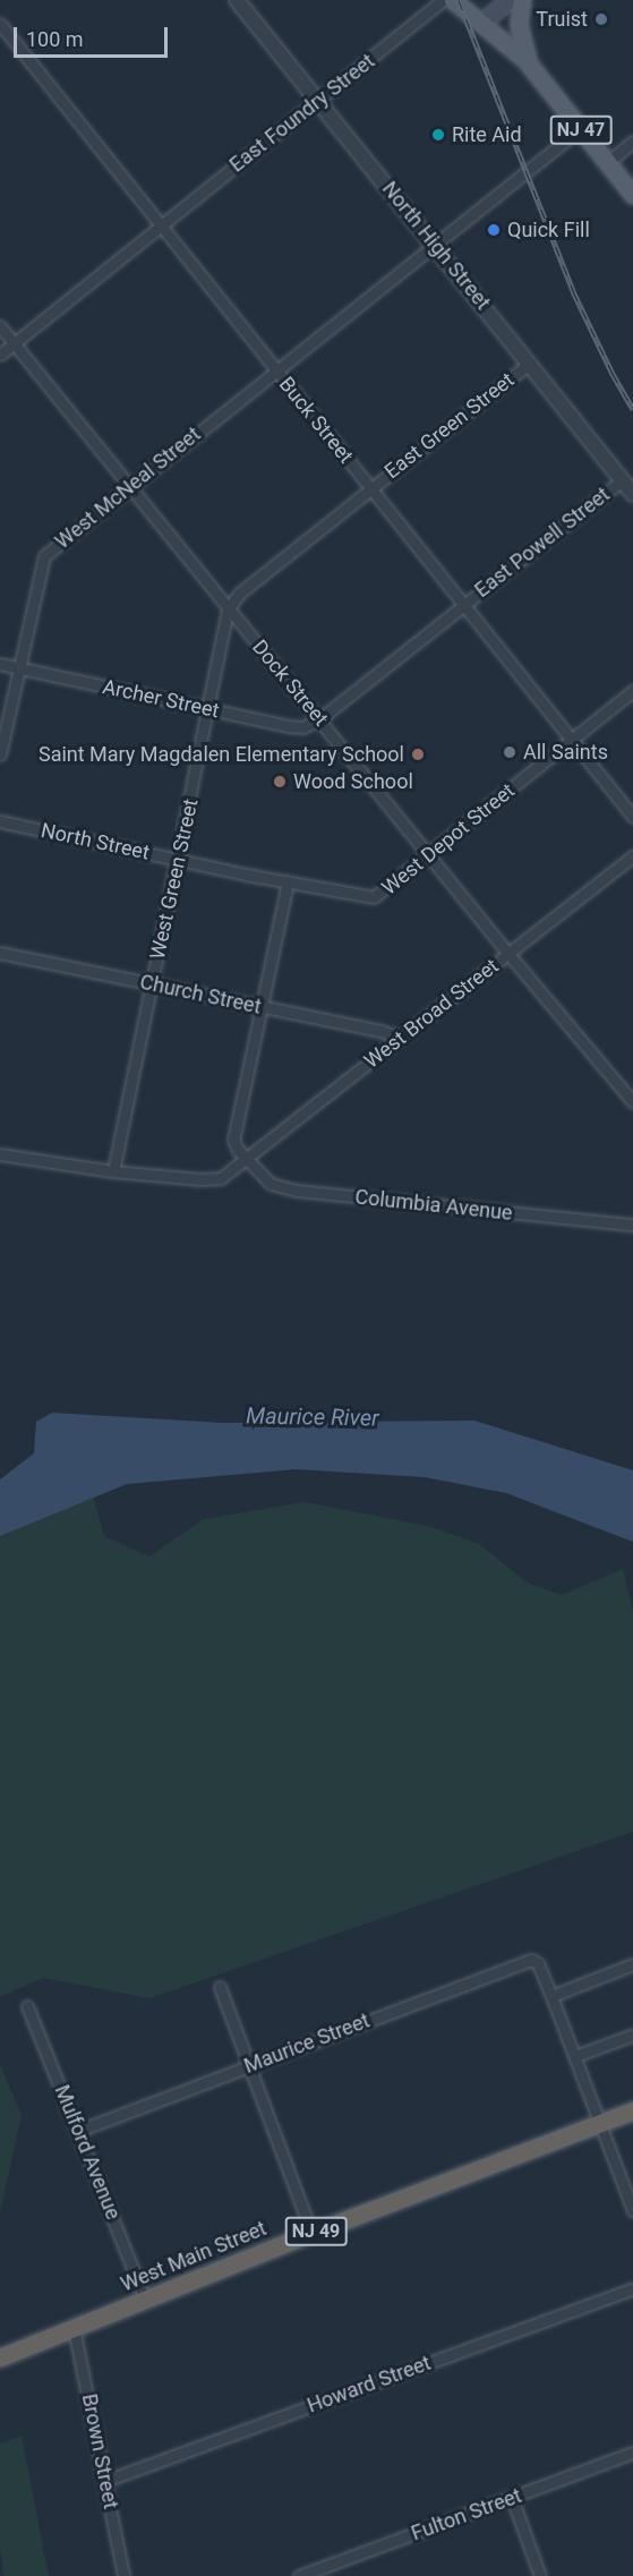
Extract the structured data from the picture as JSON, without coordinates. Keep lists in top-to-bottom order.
{
  "streets": {
    "highway": ["NJ 49", "West Main Street"],
    "main road": ["NJ 47"],
    "street": [
      "East Foundry Street",
      "North High Street",
      "Buck Street",
      "East Green Street",
      "West McNeal Street",
      "East Powell Street",
      "Dock Street",
      "Archer Street",
      "West Depot Street",
      "North Street",
      "West Green Street",
      "Church Street",
      "West Broad Street",
      "Columbia Avenue",
      "Maurice Street",
      "Mulford Avenue",
      "Howard Street",
      "Brown Street",
      "Fulton Street"
    ]
  },
  "crossings": [
    ["East Foundry Street", "North High Street"],
    ["East Foundry Street", "Buck Street"],
    ["East Foundry Street", "Dock Street"],
    ["NJ 47", "West McNeal Street"],
    ["North High Street", "East Green Street"],
    ["North High Street", "West McNeal Street"],
    ["North High Street", "East Powell Street"],
    ["Buck Street", "East Green Street"],
    ["Buck Street", "West McNeal Street"],
    ["Buck Street", "East Powell Street"],
    ["Buck Street", "West Depot Street"],
    ["West McNeal Street", "Dock Street"],
    ["West McNeal Street", "Archer Street"],
    ["East Powell Street", "Dock Street"],
    ["East Powell Street", "Archer Street"],
    ["Dock Street", "Archer Street"],
    ["Dock Street", "West Depot Street"],
    ["Dock Street", "West Green Street"],
    ["Dock Street", "West Broad Street"],
    ["Archer Street", "West Green Street"],
    ["West Depot Street", "North Street"],
    ["North Street", "West Green Street"],
    ["North Street", "Columbia Avenue"],
    ["West Green Street", "Church Street"],
    ["West Green Street", "West Broad Street"],
    ["Church Street", "West Broad Street"],
    ["Church Street", "Columbia Avenue"],
    ["West Broad Street", "Columbia Avenue"],
    ["Maurice Street", "Mulford Avenue"],
    ["Mulford Avenue", "West Main Street"],
    ["West Main Street", "Brown Street"],
    ["Howard Street", "Brown Street"]
  ],
  "water": ["Maurice River"],
  "places": [
    "Truist",
    "Rite Aid",
    "Quick Fill",
    "All Saints",
    "Saint Mary Magdalen Elementary School",
    "Wood School"
  ],
  "scale_bar": "100 m"
}
